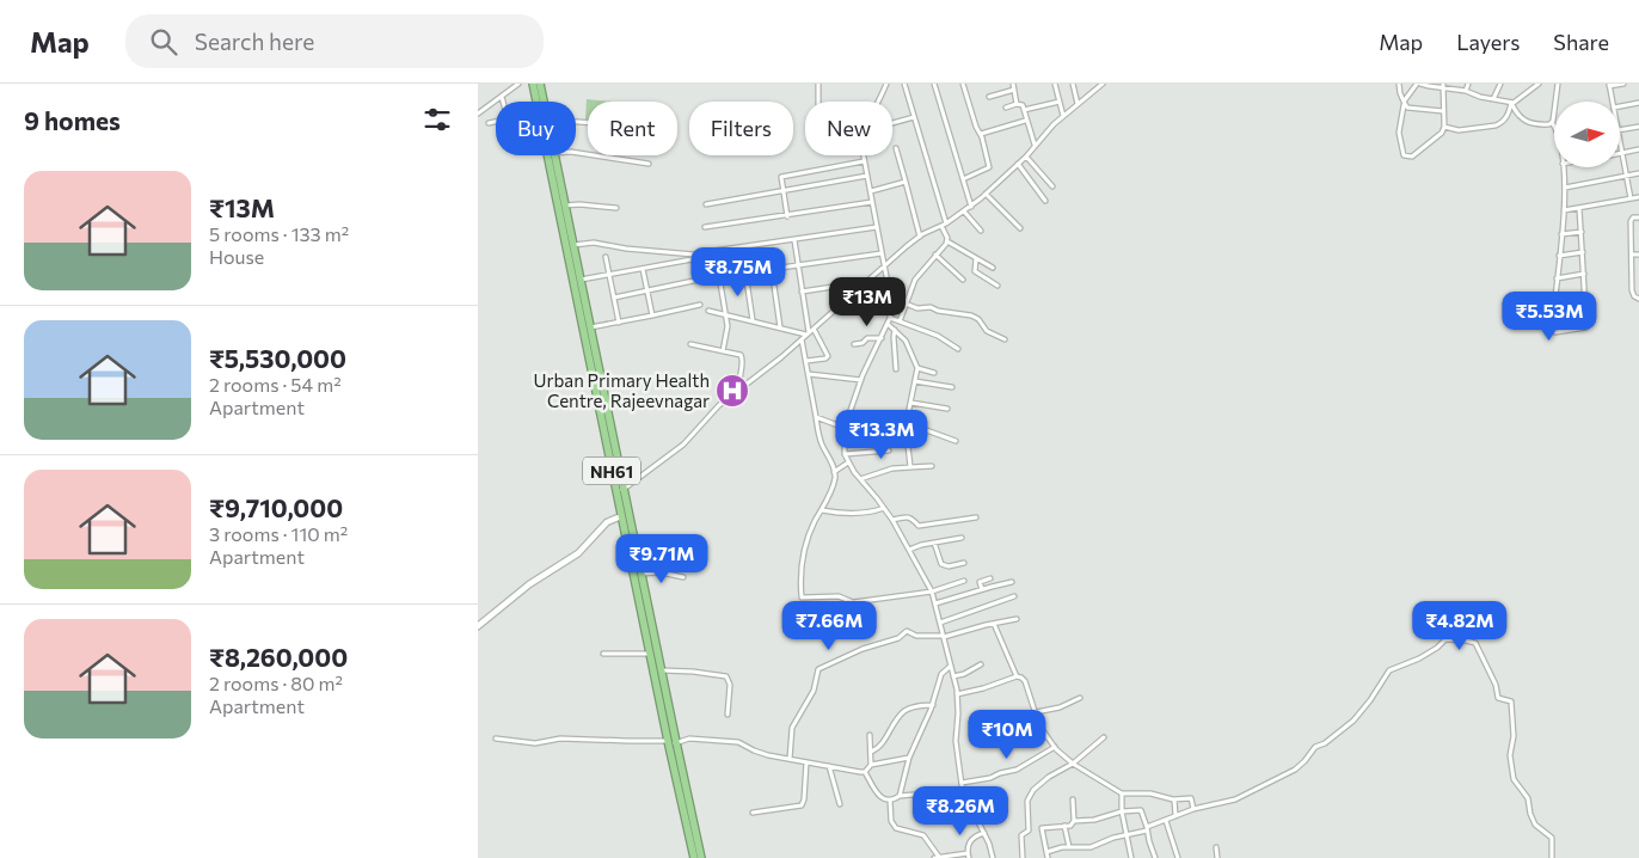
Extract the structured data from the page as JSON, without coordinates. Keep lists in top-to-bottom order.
{
  "streets": {
    "highway": ["NH61"]
  },
  "places": {
    "hospital": ["Urban Primary Health Centre, Rajeevnagar"]
  },
  "north": "right",
  "page": {
    "header": "Map",
    "search": "Search here",
    "nav": ["Map", "Layers", "Share"],
    "heading": "9 homes",
    "chip": [
      "Buy",
      "Rent",
      "Filters",
      "New"
    ],
    "list": [
      {
        "name": "₹13M",
        "note": "5 rooms · 133 m² · House"
      },
      {
        "name": "₹5,530,000",
        "note": "2 rooms · 54 m² · Apartment"
      },
      {
        "name": "₹9,710,000",
        "note": "3 rooms · 110 m² · Apartment"
      },
      {
        "name": "₹8,260,000",
        "note": "2 rooms · 80 m² · Apartment"
      }
    ],
    "price": [
      "₹8.75M",
      "₹13M",
      "₹5.53M",
      "₹13.3M",
      "₹9.71M",
      "₹7.66M",
      "₹4.82M",
      "₹10M",
      "₹8.26M"
    ]
  }
}
